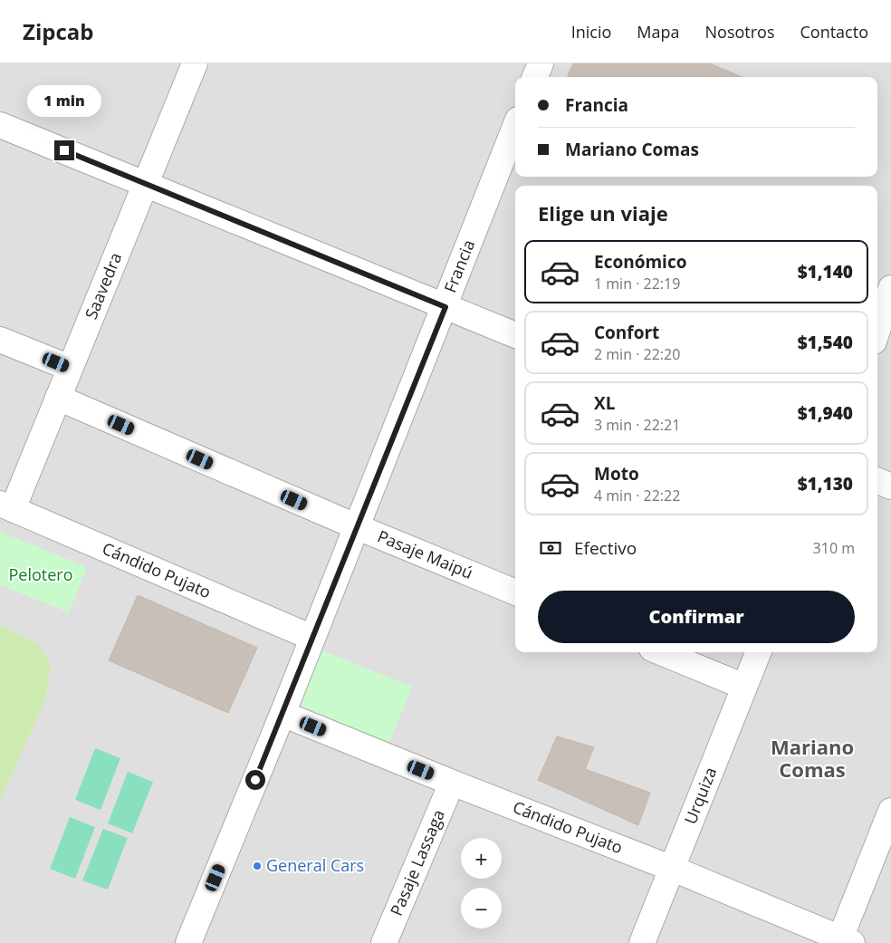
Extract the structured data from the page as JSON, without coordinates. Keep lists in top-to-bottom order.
{
  "streets": {
    "street": [
      "Francia",
      "Saavedra",
      "Pasaje Maipú",
      "Cándido Pujato",
      "Urquiza",
      "Pasaje Lassaga"
    ]
  },
  "crossings": [
    ["Francia", "Pasaje Maipú"],
    ["Francia", "Cándido Pujato"],
    ["Saavedra", "Pasaje Maipú"],
    ["Saavedra", "Cándido Pujato"],
    ["Cándido Pujato", "Urquiza"],
    ["Cándido Pujato", "Pasaje Lassaga"]
  ],
  "districts": ["Mariano Comas"],
  "parks": ["Pelotero"],
  "places": ["General Cars"],
  "page": {
    "header": "Zipcab",
    "nav": [
      "Inicio",
      "Mapa",
      "Nosotros",
      "Contacto"
    ],
    "banner": ["Francia", "Mariano Comas"],
    "bubble": "1 min",
    "heading": "Elige un viaje",
    "list": [
      {
        "name": "Económico",
        "note": "1 min · 22:19",
        "value": "$1,140"
      },
      {
        "name": "Confort",
        "note": "2 min · 22:20",
        "value": "$1,540"
      },
      {
        "name": "XL",
        "note": "3 min · 22:21",
        "value": "$1,940"
      },
      {
        "name": "Moto",
        "note": "4 min · 22:22",
        "value": "$1,130"
      }
    ],
    "pay": ["Efectivo", "310 m"],
    "buttons": "Confirmar",
    "map_buttons": ["+", "−"]
  }
}
